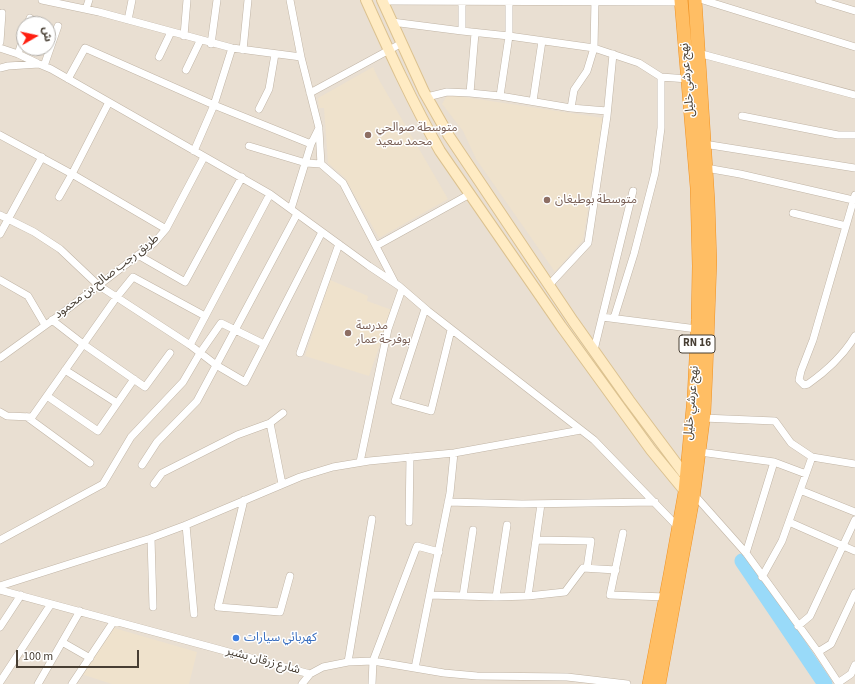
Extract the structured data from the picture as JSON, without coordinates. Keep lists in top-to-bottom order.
{
  "streets": {
    "highway": ["نهج عرشي خليل", "RN 16"],
    "street": ["طريق رجب صالح بن محمود", "شارع زرقان بشير"]
  },
  "places": [
    "متوسطة صوالحي محمد سعيد",
    "متوسطة بوطيغان",
    "مدرسة بوفرحة عمار",
    "كهربائي سيارات"
  ],
  "scale_bar": "100 m",
  "north": "right"
}
